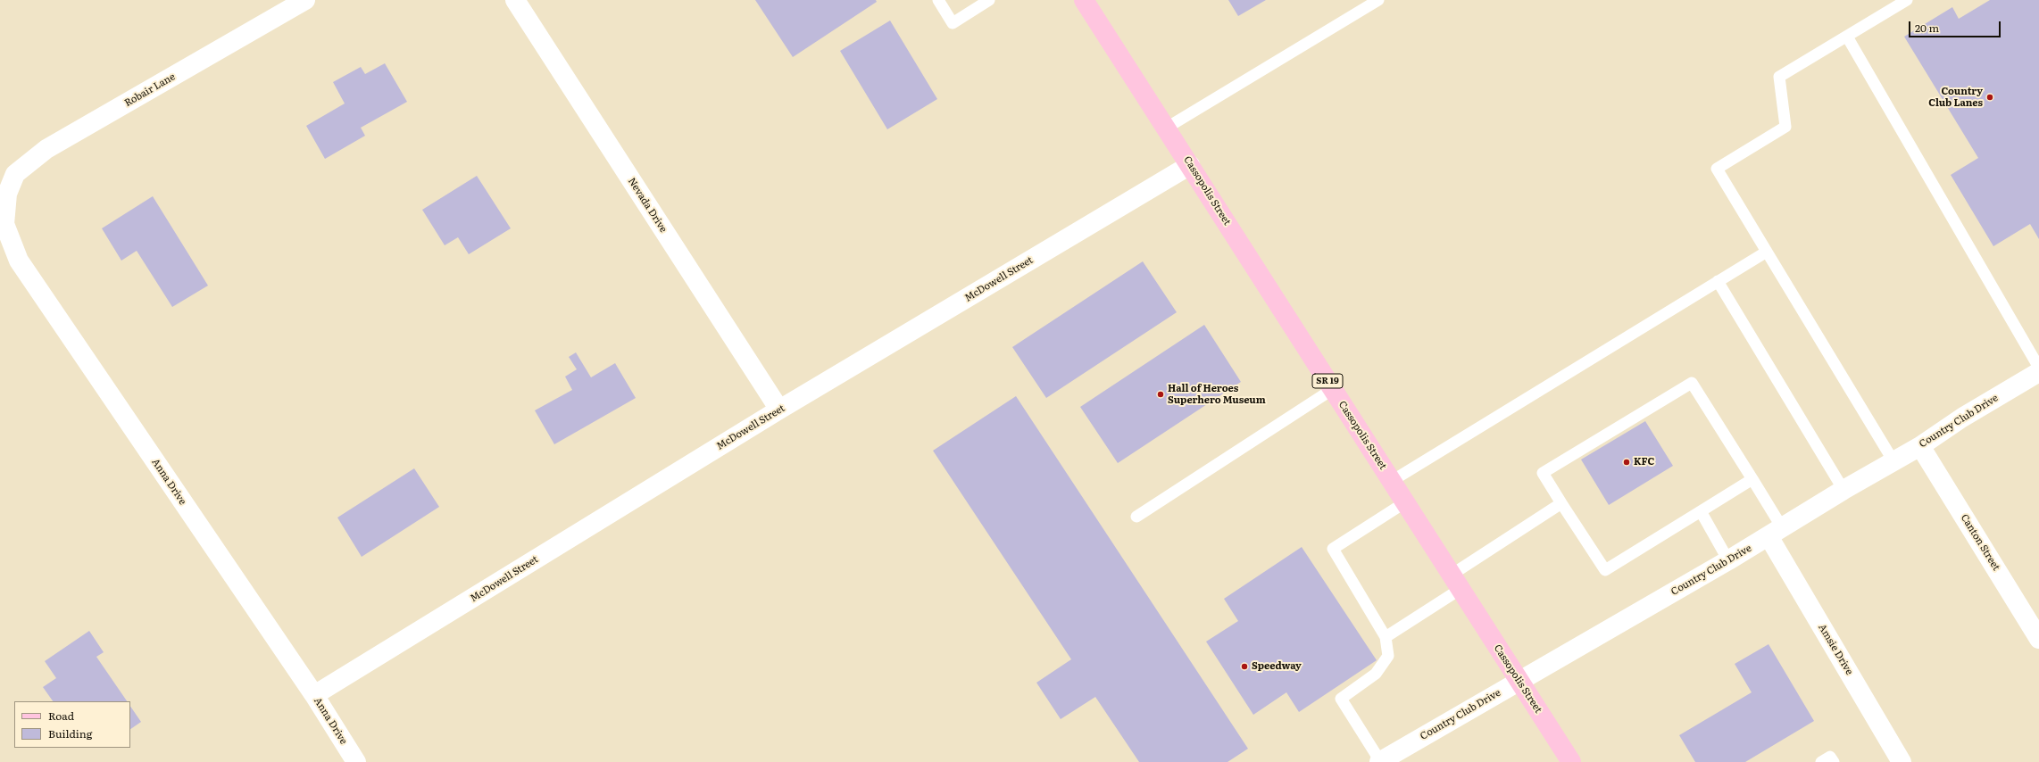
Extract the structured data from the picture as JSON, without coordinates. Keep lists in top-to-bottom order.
{
  "streets": {
    "main road": ["Cassopolis Street", "SR 19"],
    "street": [
      "Robair Lane",
      "Nevada Drive",
      "McDowell Street",
      "Country Club Drive",
      "Anna Drive",
      "Canton Street",
      "Amsie Drive"
    ]
  },
  "crossings": [
    ["Robair Lane", "Anna Drive"],
    ["Cassopolis Street", "McDowell Street"],
    ["Cassopolis Street", "Country Club Drive"],
    ["Nevada Drive", "McDowell Street"],
    ["McDowell Street", "Anna Drive"],
    ["Country Club Drive", "Canton Street"],
    ["Country Club Drive", "Amsie Drive"]
  ],
  "places": [
    "Country Club Lanes",
    "Hall of Heroes Superhero Museum",
    "KFC",
    "Speedway"
  ],
  "legend": ["Road", "Building"],
  "scale_bar": "20 m"
}
